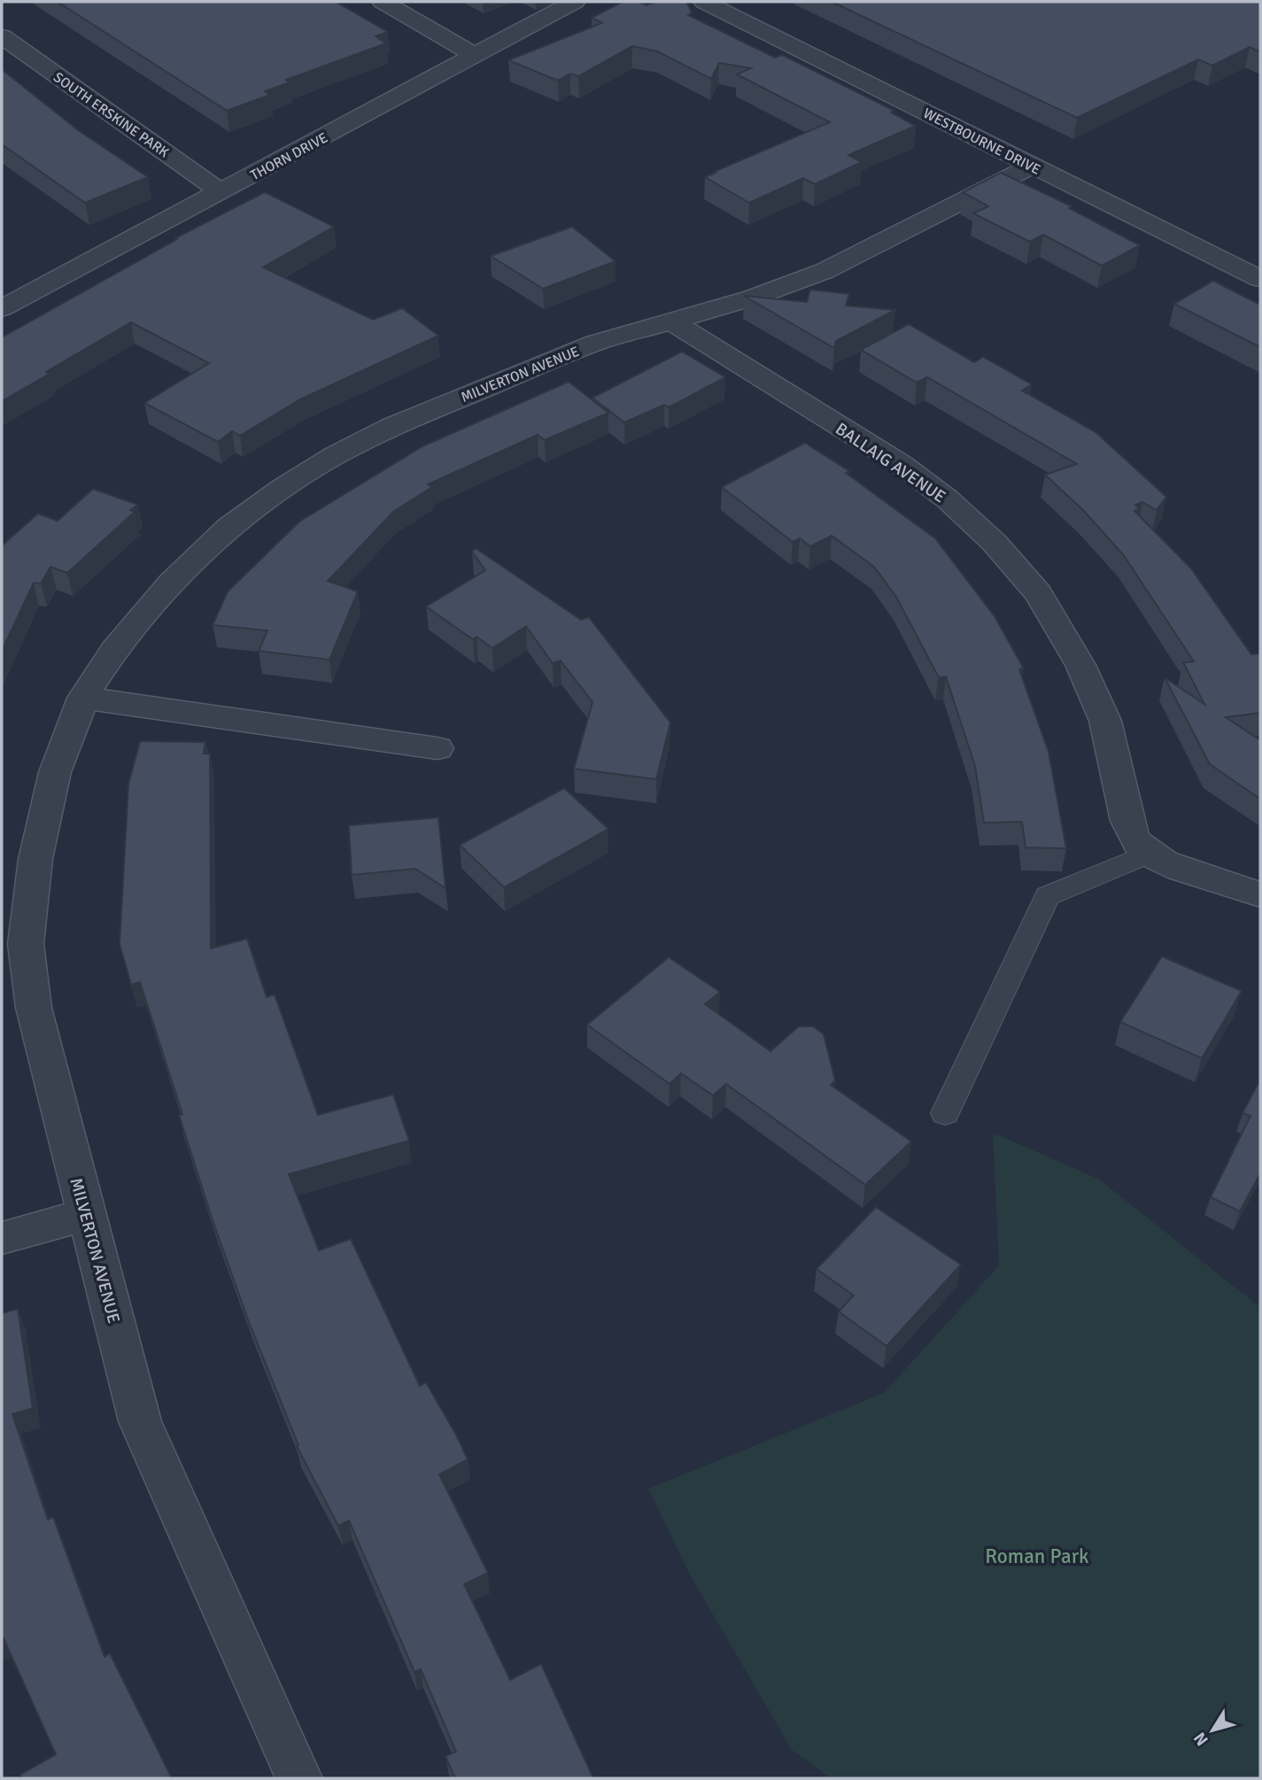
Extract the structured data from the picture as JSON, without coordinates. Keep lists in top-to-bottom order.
{
  "streets": {
    "street": [
      "SOUTH ERSKINE PARK",
      "WESTBOURNE DRIVE",
      "THORN DRIVE",
      "MILVERTON AVENUE",
      "BALLAIG AVENUE"
    ]
  },
  "crossings": [
    ["SOUTH ERSKINE PARK", "THORN DRIVE"],
    ["WESTBOURNE DRIVE", "MILVERTON AVENUE"],
    ["MILVERTON AVENUE", "BALLAIG AVENUE"]
  ],
  "parks": ["Roman Park"],
  "north": "bottom left"
}
